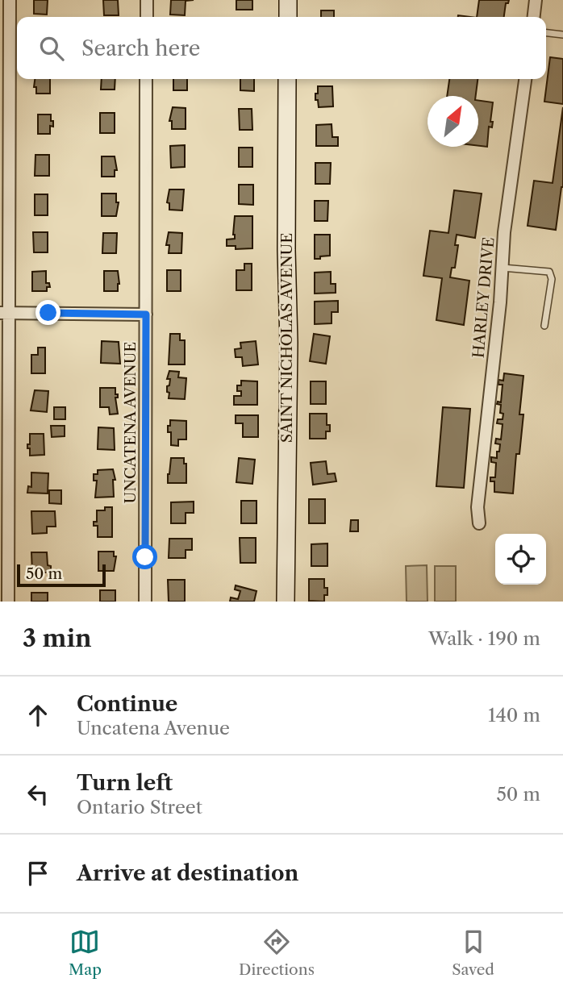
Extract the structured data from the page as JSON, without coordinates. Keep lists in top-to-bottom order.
{
  "streets": {
    "street": ["HARLEY DRIVE", "SAINT NICHOLAS AVENUE", "UNCATENA AVENUE"]
  },
  "scale_bar": "50 m",
  "north": "top right",
  "page": {
    "search": "Search here",
    "scale": "50 m",
    "heading": ["3 min", "Walk · 190 m"],
    "list": [
      ["Continue", "Uncatena Avenue", "140 m"],
      ["Turn left", "Ontario Street", "50 m"],
      "Arrive at destination"
    ],
    "nav": ["Map", "Directions", "Saved"]
  }
}
